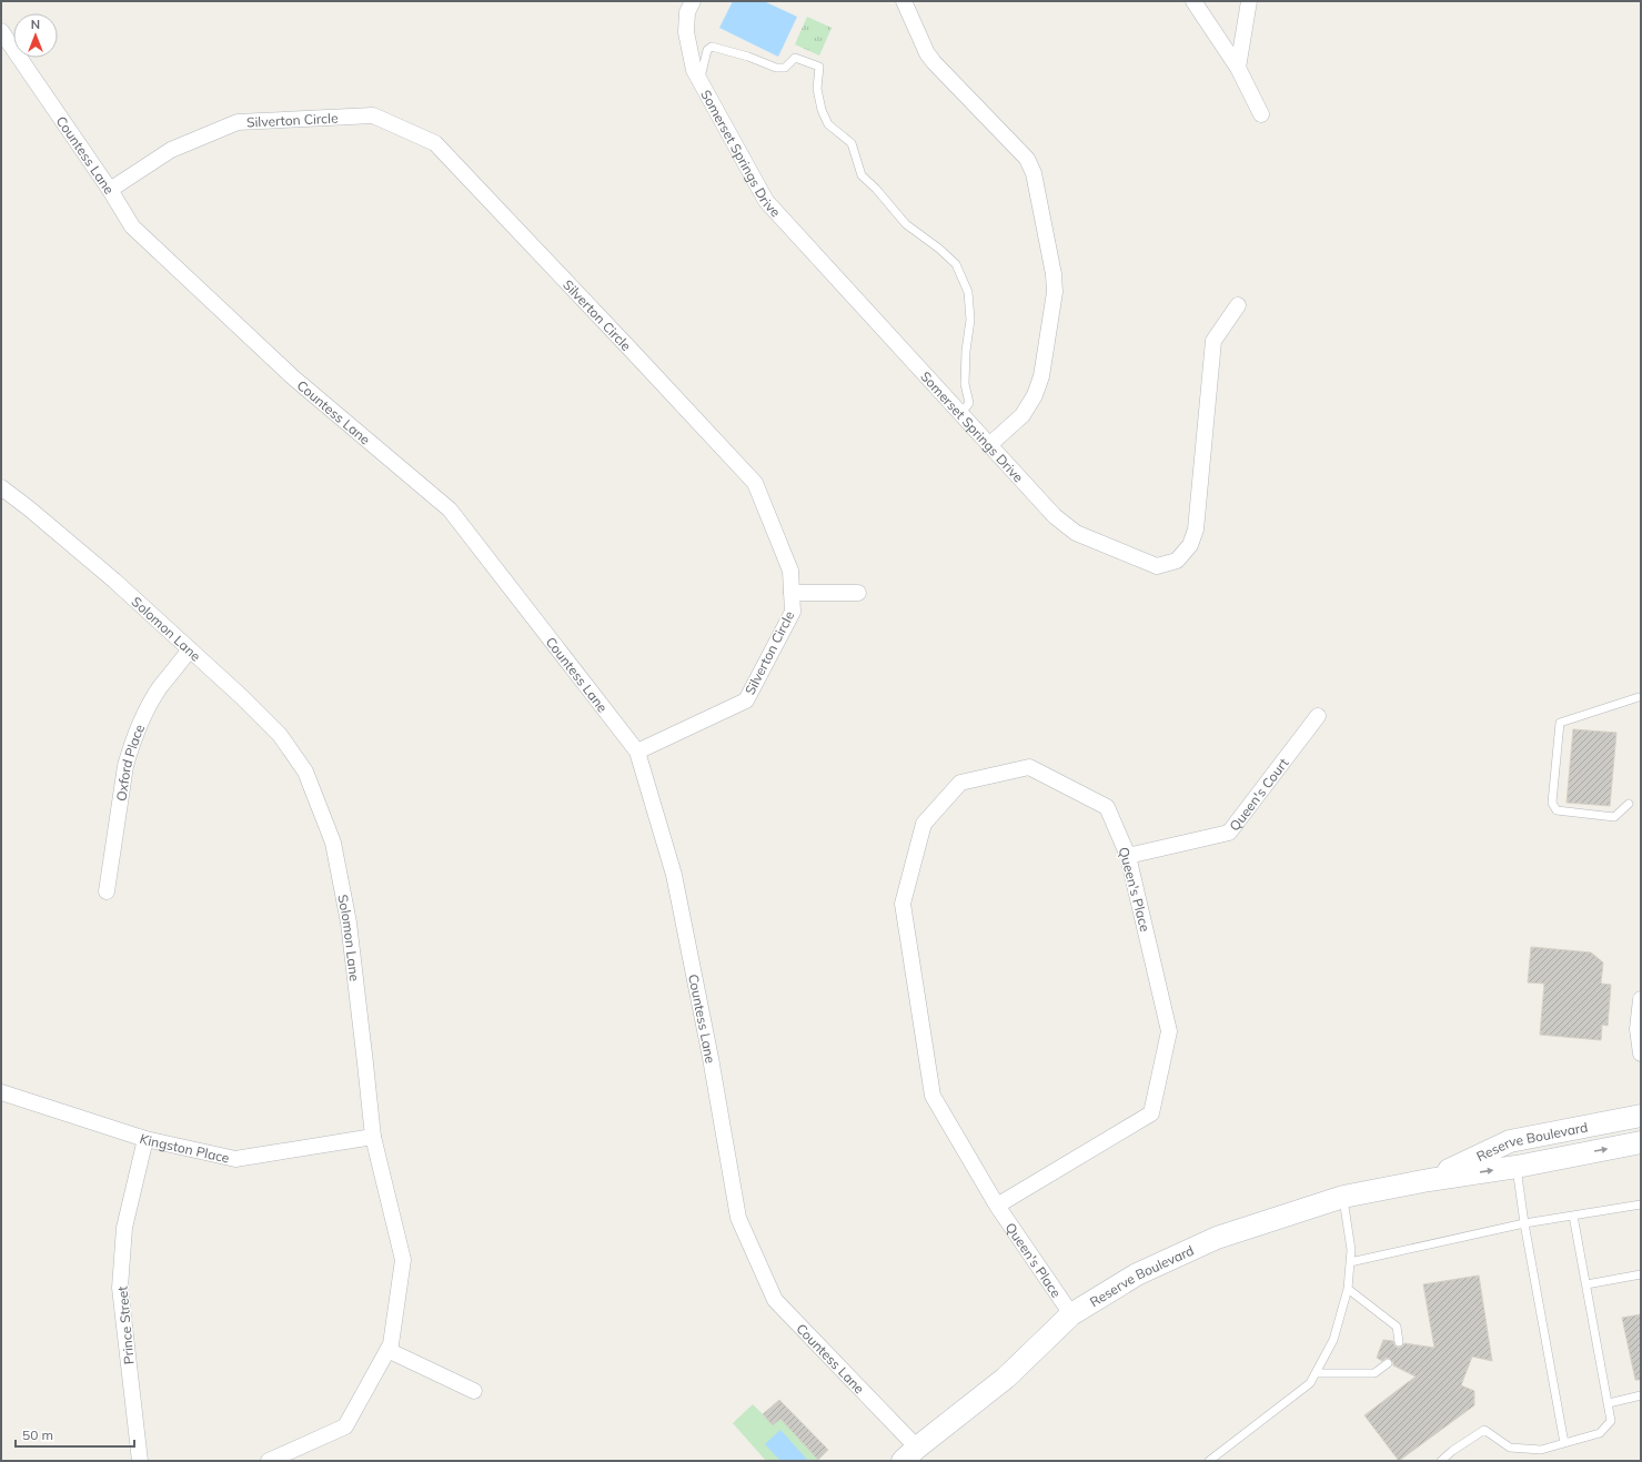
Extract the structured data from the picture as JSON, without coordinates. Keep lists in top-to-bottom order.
{
  "streets": {
    "street": [
      "Silverton Circle",
      "Somerset Springs Drive",
      "Countess Lane",
      "Solomon Lane",
      "Oxford Place",
      "Queen's Court",
      "Queen's Place",
      "Reserve Boulevard",
      "Kingston Place",
      "Prince Street"
    ]
  },
  "crossings": [
    ["Silverton Circle", "Countess Lane"],
    ["Countess Lane", "Reserve Boulevard"],
    ["Solomon Lane", "Oxford Place"],
    ["Solomon Lane", "Kingston Place"],
    ["Queen's Court", "Queen's Place"],
    ["Queen's Place", "Reserve Boulevard"],
    ["Kingston Place", "Prince Street"]
  ],
  "scale_bar": "50 m",
  "north": "top"
}
